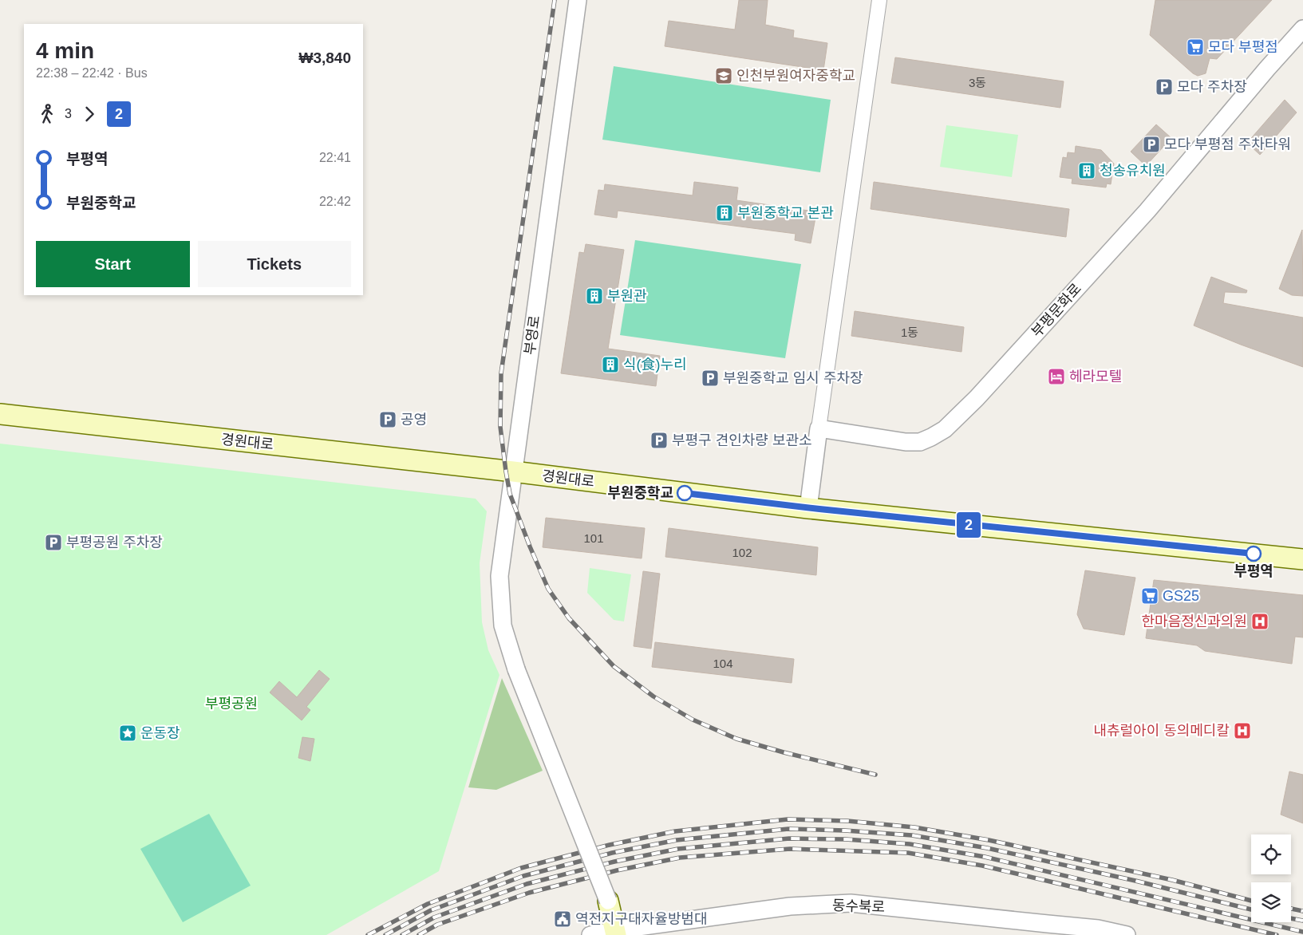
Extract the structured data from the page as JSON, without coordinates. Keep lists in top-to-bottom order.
{
  "streets": {
    "main road": ["경원대로"],
    "street": ["부평문화로", "부영로", "동수북로"]
  },
  "crossings": [
    ["부영로", "경원대로"]
  ],
  "parks": ["부평공원"],
  "places": {
    "supermarket": ["모다 부평점", "GS25"],
    "school or university": ["인천부원여자중학교"],
    "parking": [
      "모다 주차장",
      "모다 부평점 주차타워",
      "부원중학교 임시 주차장",
      "공영",
      "부평구 견인차량 보관소",
      "부평공원 주차장"
    ],
    "building": [
      "청송유치원",
      "부원중학교 본관",
      "부원관",
      "식(食)누리"
    ],
    "hotel": ["헤라모텔"],
    "other": ["부원중학교", "부평역"],
    "hospital": ["한마음정신과의원", "내츄럴아이 동의메디칼"],
    "place": ["운동장"],
    "public building": ["역전지구대자율방범대"]
  },
  "lines": ["bus line 2"],
  "house_numbers": [
    "3동",
    "1동",
    "101",
    "102",
    "104"
  ],
  "page": {
    "on_map": "2",
    "heading": ["4 min", "22:38 – 22:42 · Bus", "₩3,840"],
    "legs": ["3", "2"],
    "list": [
      {
        "name": "부평역",
        "value": "22:41"
      },
      {
        "name": "부원중학교",
        "value": "22:42"
      }
    ],
    "buttons": ["Start", "Tickets"]
  }
}
